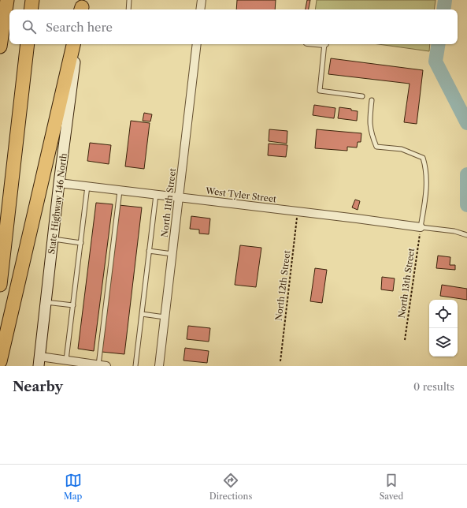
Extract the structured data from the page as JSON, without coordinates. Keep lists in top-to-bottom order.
{
  "streets": {
    "main road": ["State Highway 146 North"],
    "street": ["West Tyler Street", "North 11th Street"],
    "path": ["North 13th Street", "North 12th Street"]
  },
  "crossings": [
    ["West Tyler Street", "North 11th Street"],
    ["West Tyler Street", "State Highway 146 North"],
    ["West Tyler Street", "North 13th Street"],
    ["West Tyler Street", "North 12th Street"]
  ],
  "page": {
    "search": "Search here",
    "heading": ["Nearby", "0 results"],
    "nav": ["Map", "Directions", "Saved"]
  }
}
